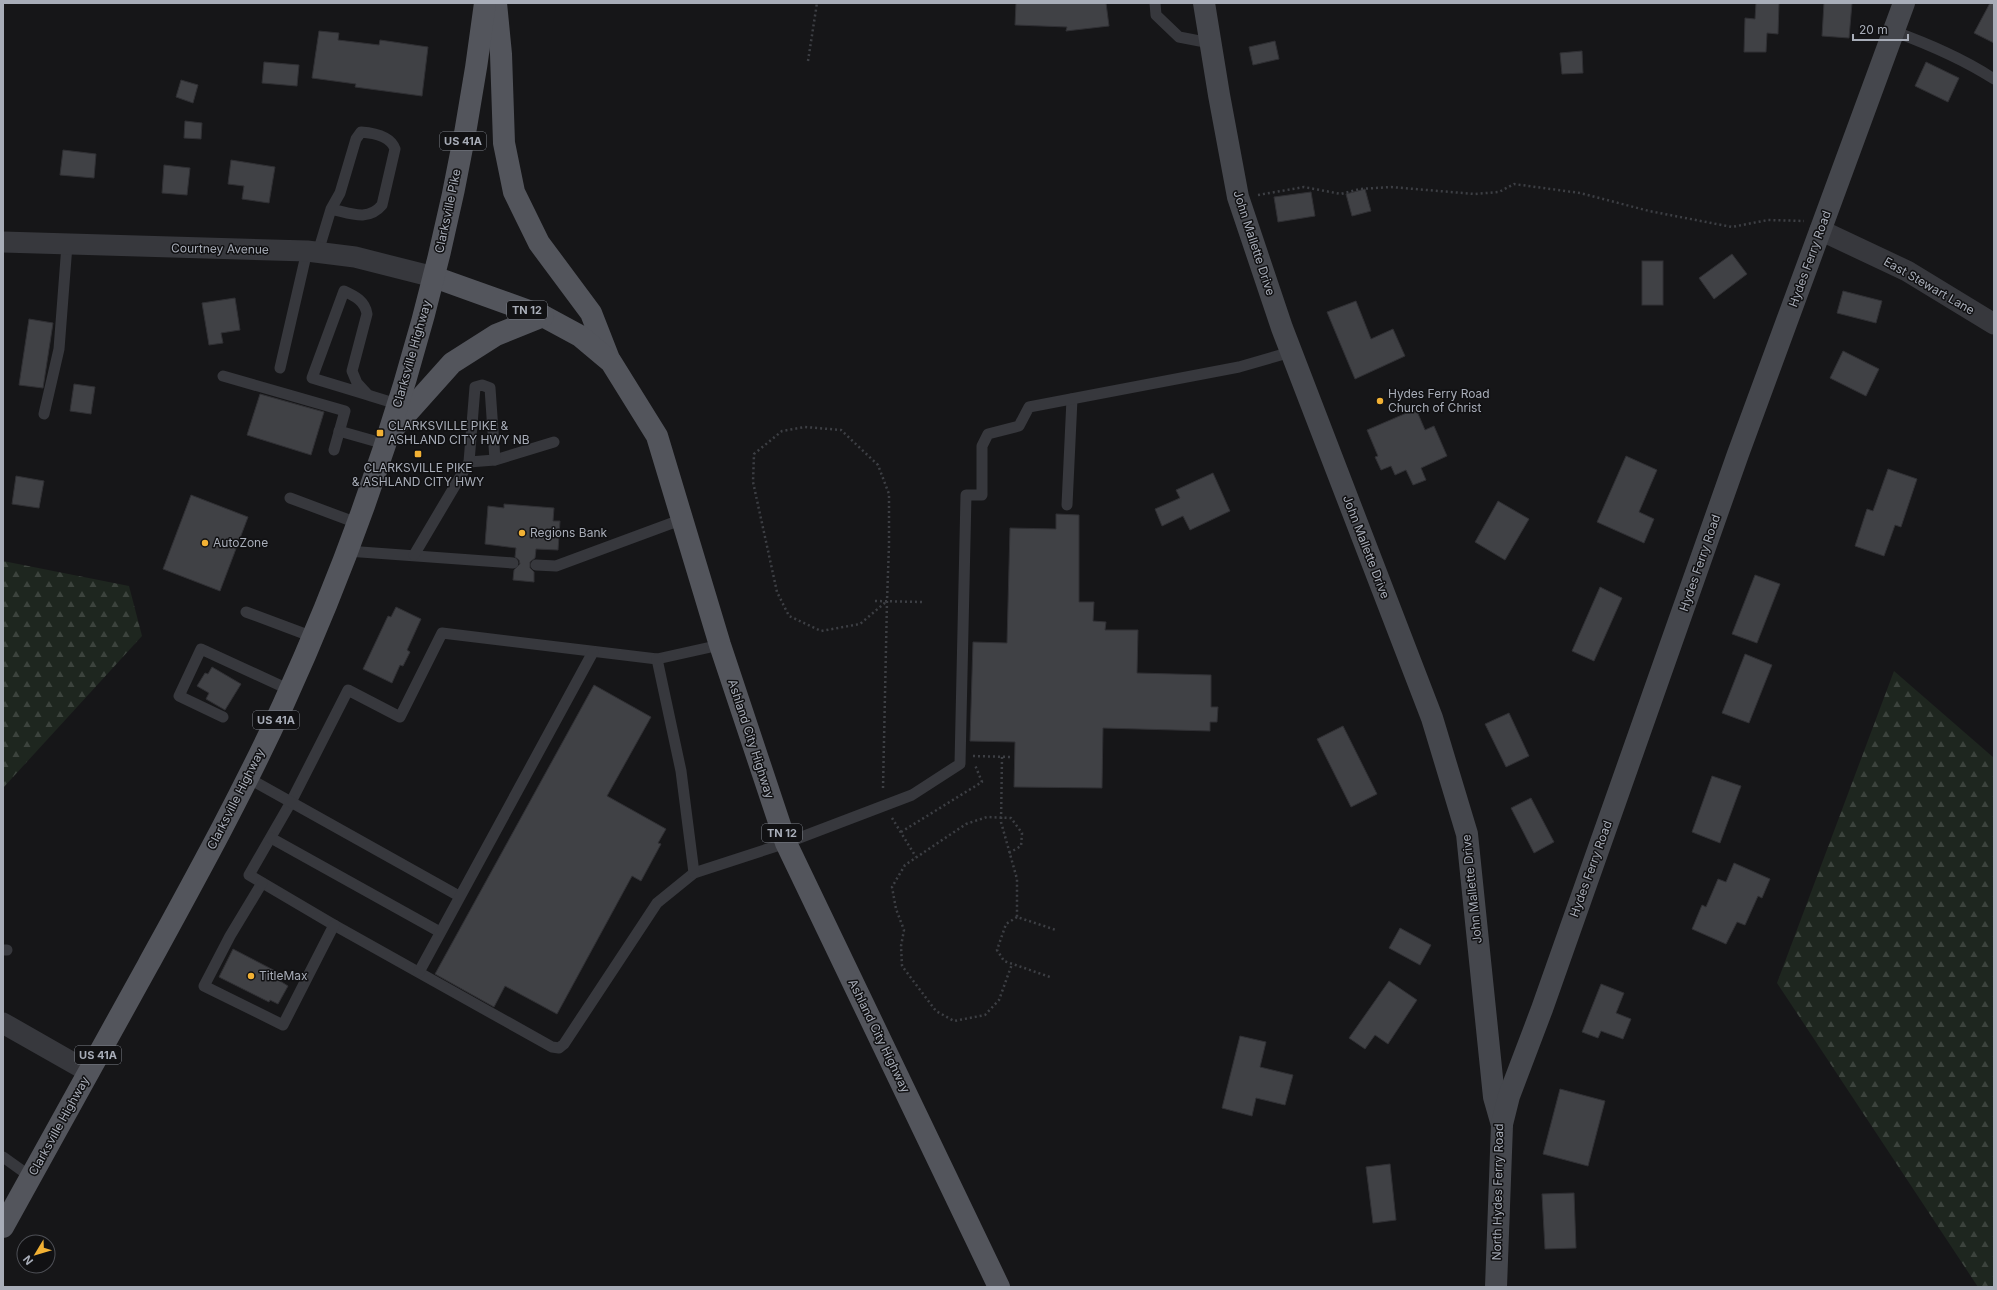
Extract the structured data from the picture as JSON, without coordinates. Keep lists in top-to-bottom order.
{
  "streets": {
    "main road": [
      "US 41A",
      "Clarksville Pike",
      "TN 12",
      "Clarksville Highway",
      "Ashland City Highway"
    ],
    "street": [
      "John Mallette Drive",
      "Courtney Avenue",
      "Hydes Ferry Road",
      "East Stewart Lane",
      "North Hydes Ferry Road"
    ]
  },
  "crossings": [
    ["Clarksville Pike", "Courtney Avenue"],
    ["Clarksville Pike", "Clarksville Highway"],
    ["Clarksville Pike", "Ashland City Highway"],
    ["John Mallette Drive", "Hydes Ferry Road"],
    ["John Mallette Drive", "North Hydes Ferry Road"],
    ["Courtney Avenue", "Clarksville Highway"],
    ["Courtney Avenue", "Ashland City Highway"],
    ["Hydes Ferry Road", "East Stewart Lane"],
    ["Hydes Ferry Road", "North Hydes Ferry Road"],
    ["Clarksville Highway", "Ashland City Highway"]
  ],
  "places": {
    "other": [
      "Hydes Ferry Road Church of Christ",
      "Regions Bank",
      "AutoZone",
      "TitleMax"
    ],
    "transit": ["CLARKSVILLE PIKE & ASHLAND CITY HWY NB", "CLARKSVILLE PIKE & ASHLAND CITY HWY"]
  },
  "scale_bar": "20 m",
  "north": "bottom left"
}
